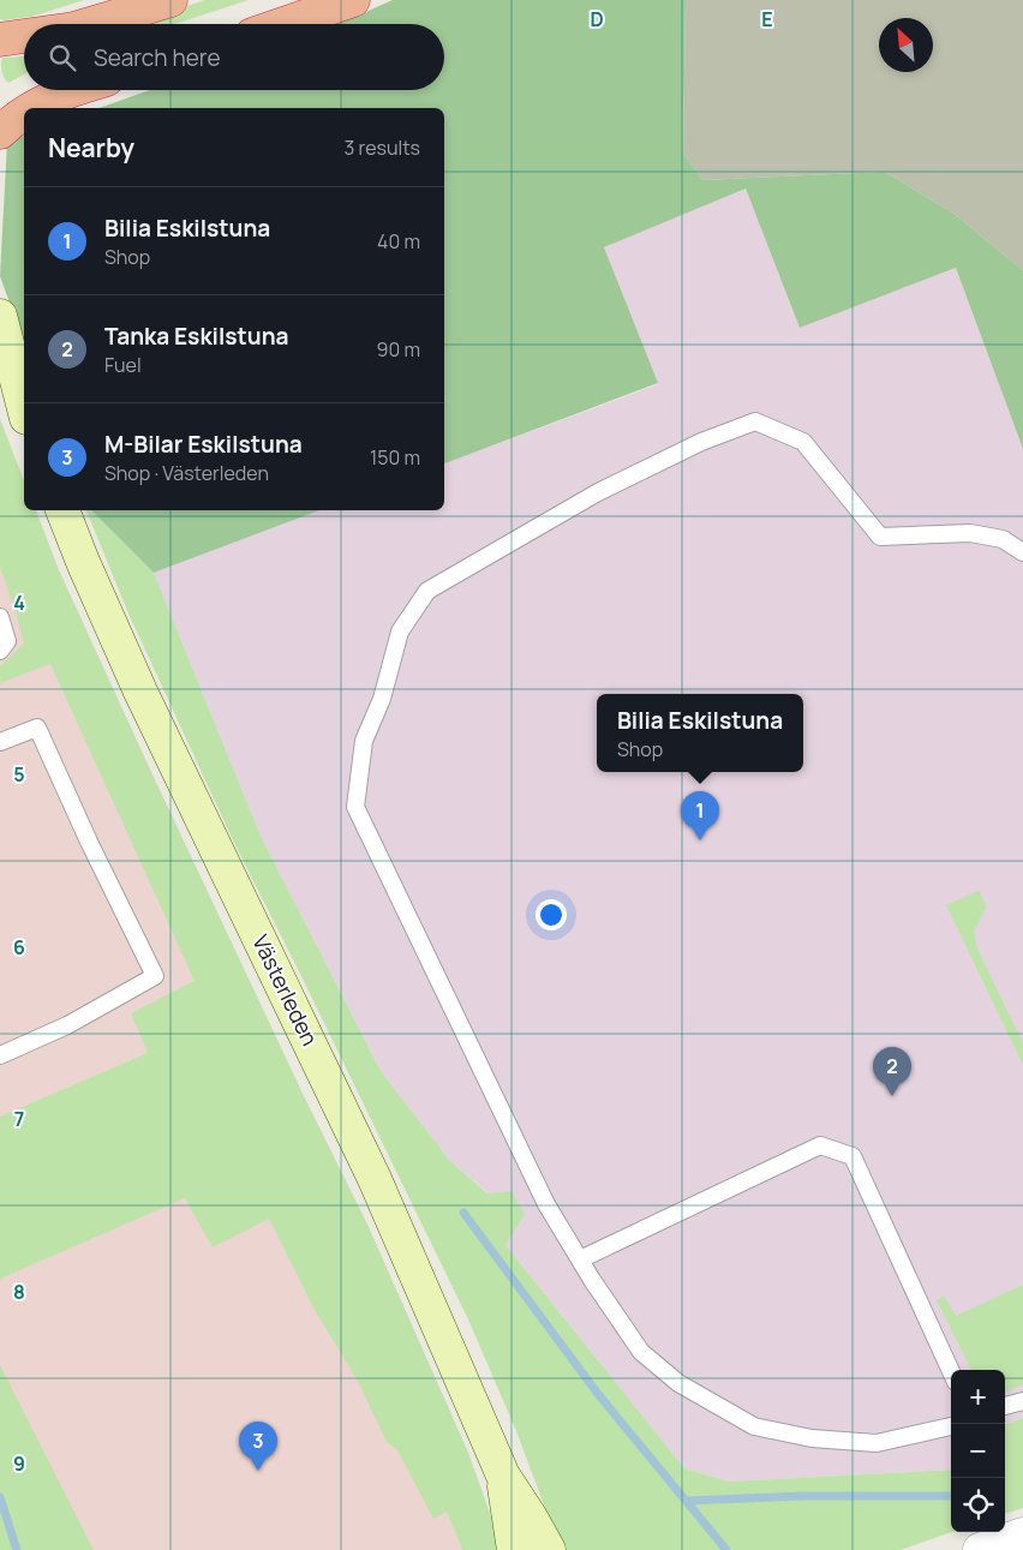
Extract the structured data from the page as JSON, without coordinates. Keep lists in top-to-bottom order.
{
  "streets": {
    "main road": ["Västerleden"]
  },
  "north": "top left",
  "page": {
    "search": "Search here",
    "heading": ["Nearby", "3 results"],
    "list": [
      {
        "mark": "1",
        "name": "Bilia Eskilstuna",
        "note": "Shop",
        "value": "40 m"
      },
      {
        "mark": "2",
        "name": "Tanka Eskilstuna",
        "note": "Fuel",
        "value": "90 m"
      },
      {
        "mark": "3",
        "name": "M-Bilar Eskilstuna",
        "note": "Shop · Västerleden",
        "value": "150 m"
      }
    ],
    "popup": ["Bilia Eskilstuna", "Shop"],
    "pins": ["1", "2", "3"],
    "map_buttons": ["+", "−"]
  },
  "grid": {
    "columns": ["D", "E"],
    "rows": [
      "4",
      "5",
      "6",
      "7",
      "8",
      "9"
    ]
  }
}
